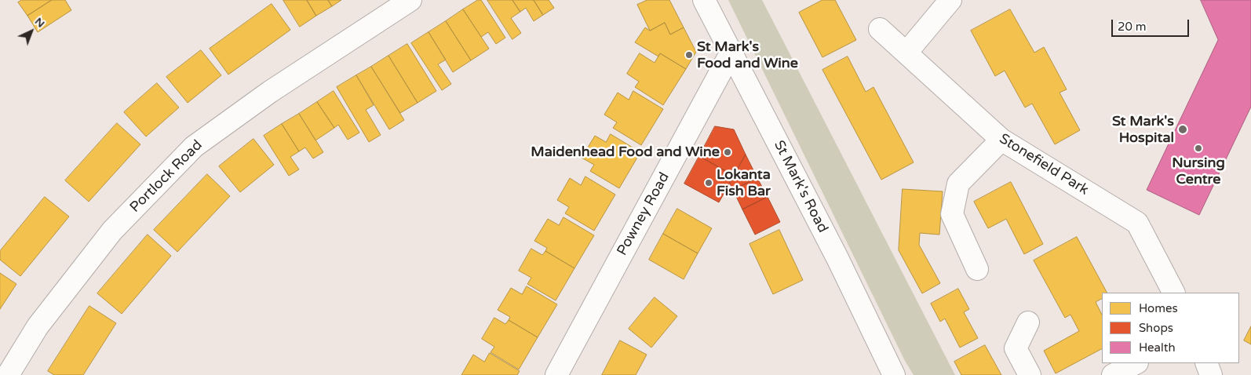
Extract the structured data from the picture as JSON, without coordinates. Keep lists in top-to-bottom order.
{
  "streets": {
    "street": [
      "Stonefield Park",
      "Portlock Road",
      "St Mark's Road",
      "Powney Road"
    ]
  },
  "crossings": [
    ["St Mark's Road", "Powney Road"]
  ],
  "places": [
    "St Mark's Food and Wine",
    "St Mark's Hospital",
    "Nursing Centre",
    "Maidenhead Food and Wine",
    "Lokanta Fish Bar"
  ],
  "legend": ["Homes", "Shops", "Health"],
  "scale_bar": "20 m",
  "north": "top right"
}
